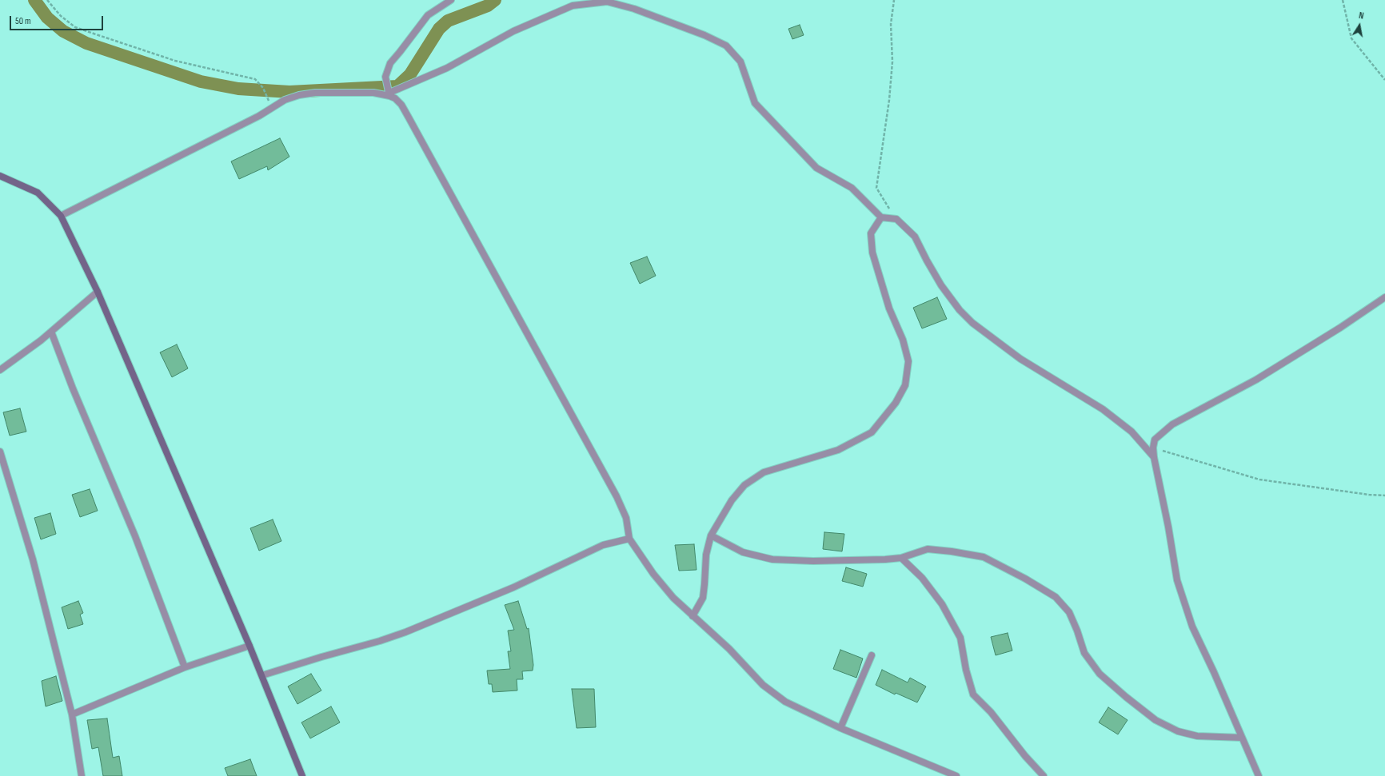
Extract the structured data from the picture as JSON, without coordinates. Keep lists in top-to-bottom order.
{
  "scale_bar": "50 m",
  "north": "top"
}
